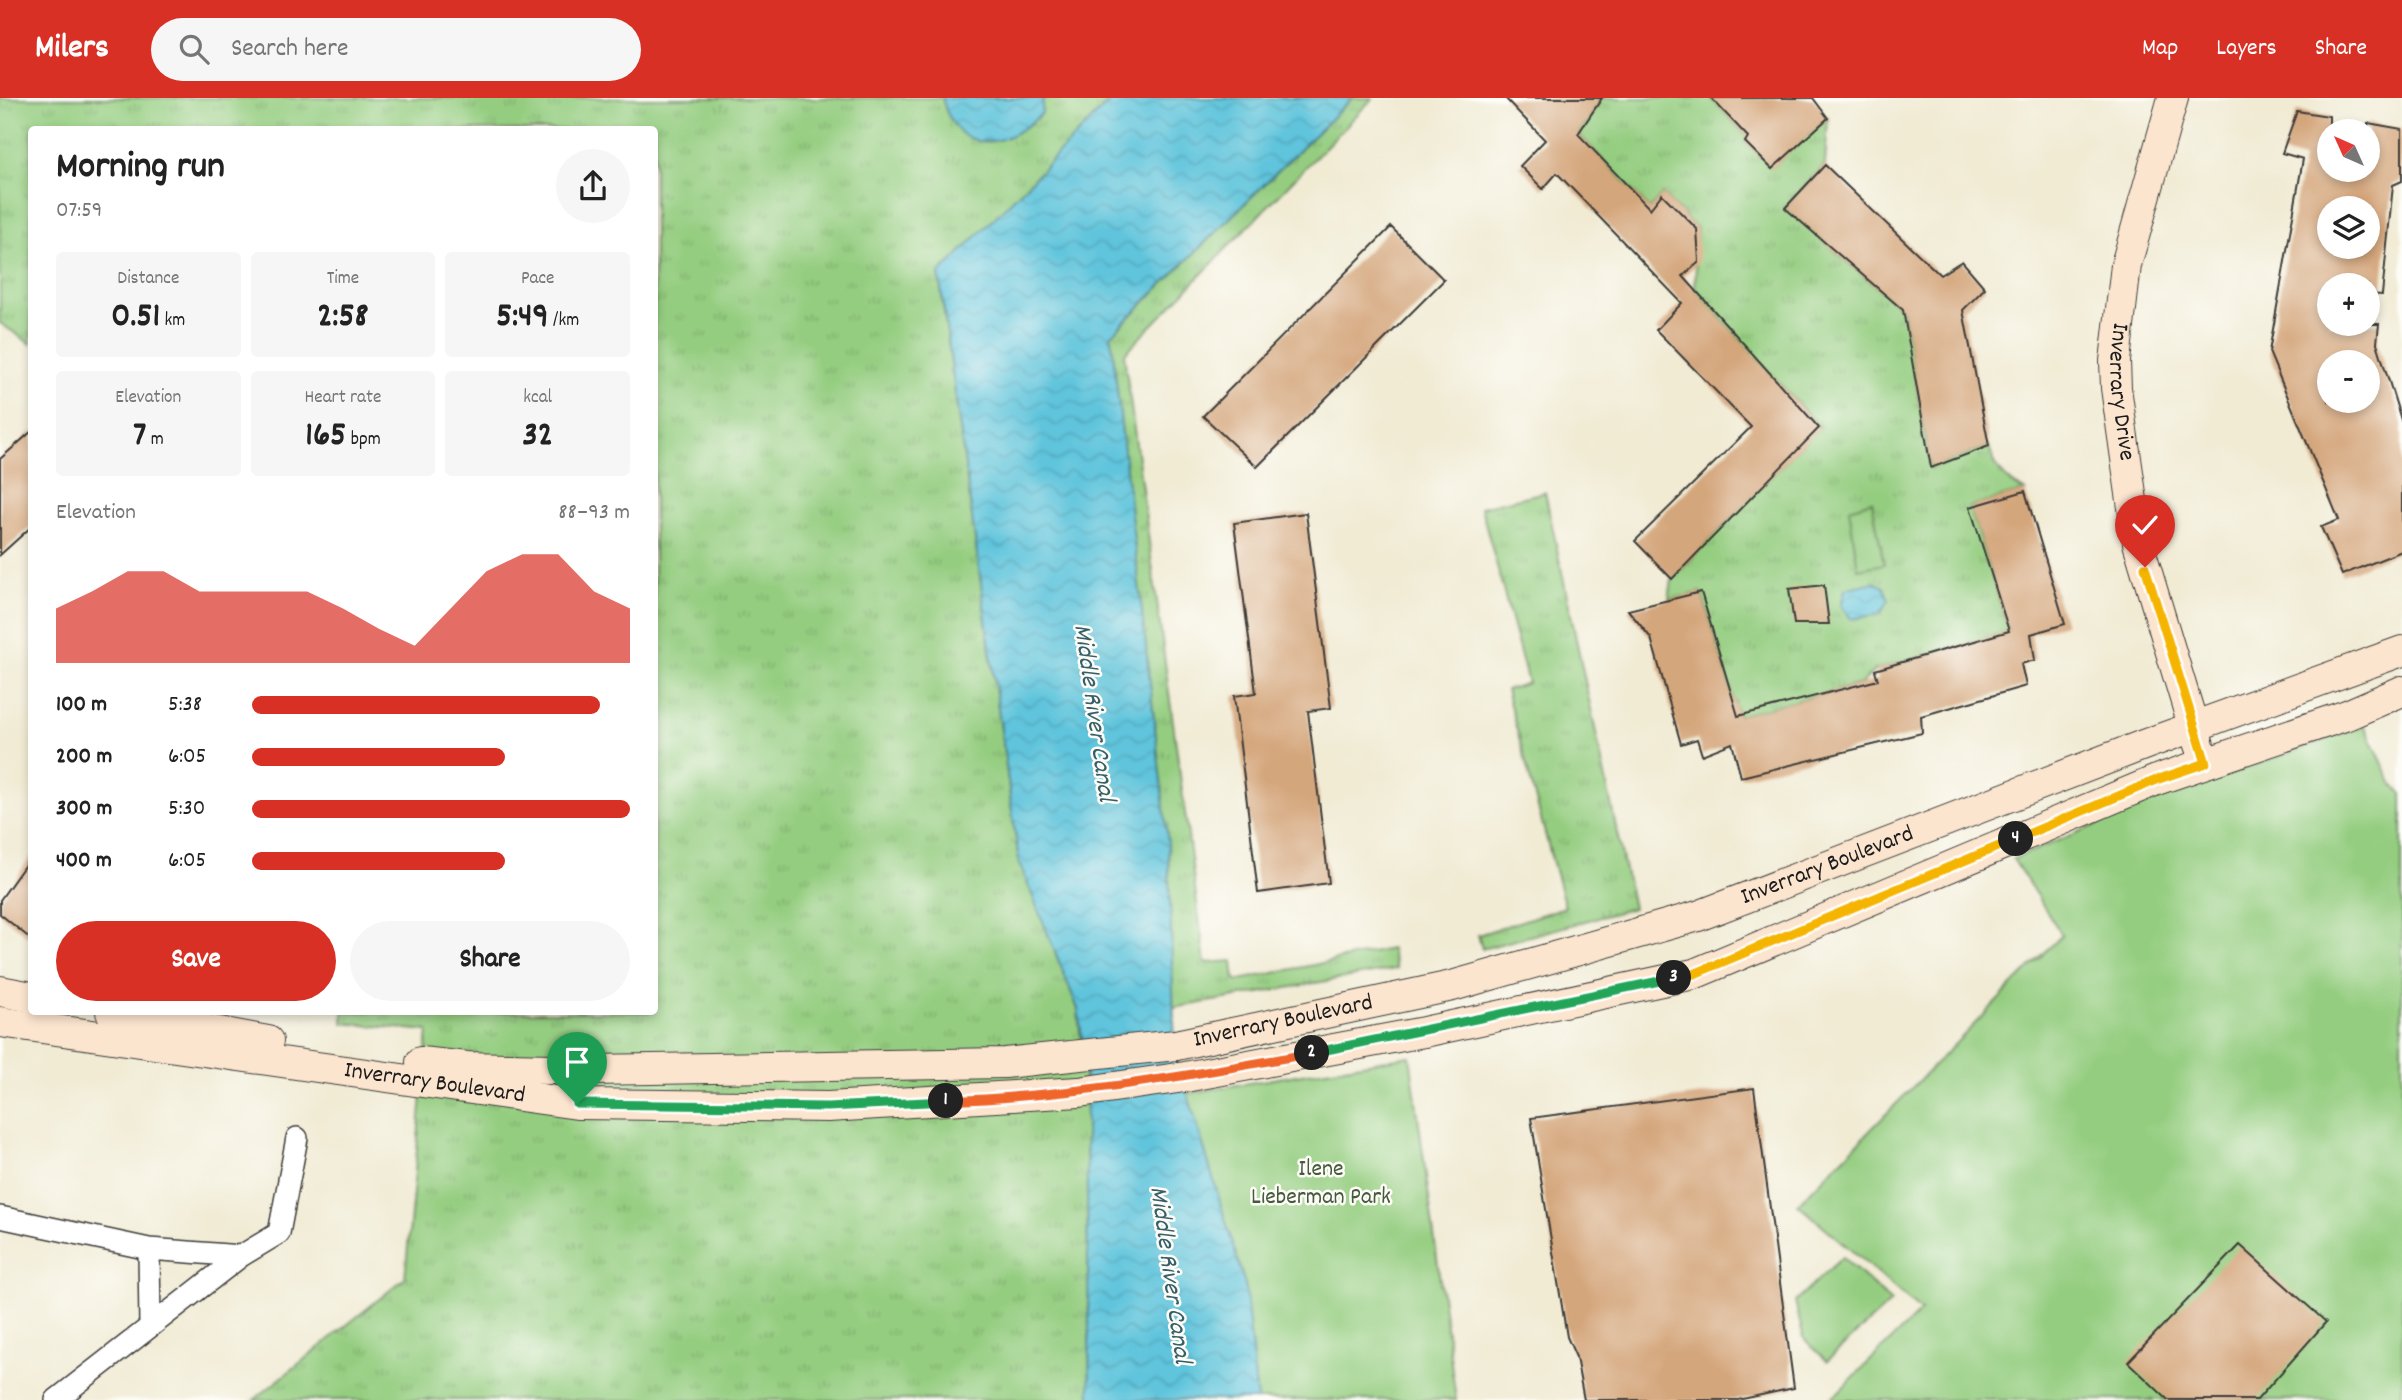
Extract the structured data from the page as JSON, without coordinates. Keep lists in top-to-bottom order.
{
  "streets": {
    "street": ["Inverrary Drive", "Inverrary Boulevard"]
  },
  "crossings": [
    ["Inverrary Drive", "Inverrary Boulevard"]
  ],
  "water": ["Middle River Canal"],
  "parks": ["Ilene Lieberman Park"],
  "north": "top left",
  "page": {
    "header": "Milers",
    "search": "Search here",
    "nav": ["Map", "Layers", "Share"],
    "map_buttons": ["+", "−"],
    "heading": ["Morning run", "07:59"],
    "stats": [
      ["Distance", "0.51 km"],
      ["Time", "2:58"],
      ["Pace", "5:49 /km"],
      ["Elevation", "7 m"],
      ["Heart rate", "165 bpm"],
      ["kcal", "32"]
    ],
    "chart": ["Elevation", "88–93 m"],
    "list": [
      {
        "name": "100 m",
        "note": "5:38"
      },
      {
        "name": "200 m",
        "note": "6:05"
      },
      {
        "name": "300 m",
        "note": "5:30"
      },
      {
        "name": "400 m",
        "note": "6:05"
      }
    ],
    "pins": [
      "4",
      "3",
      "2",
      "1"
    ],
    "buttons": ["Save", "Share"]
  }
}
